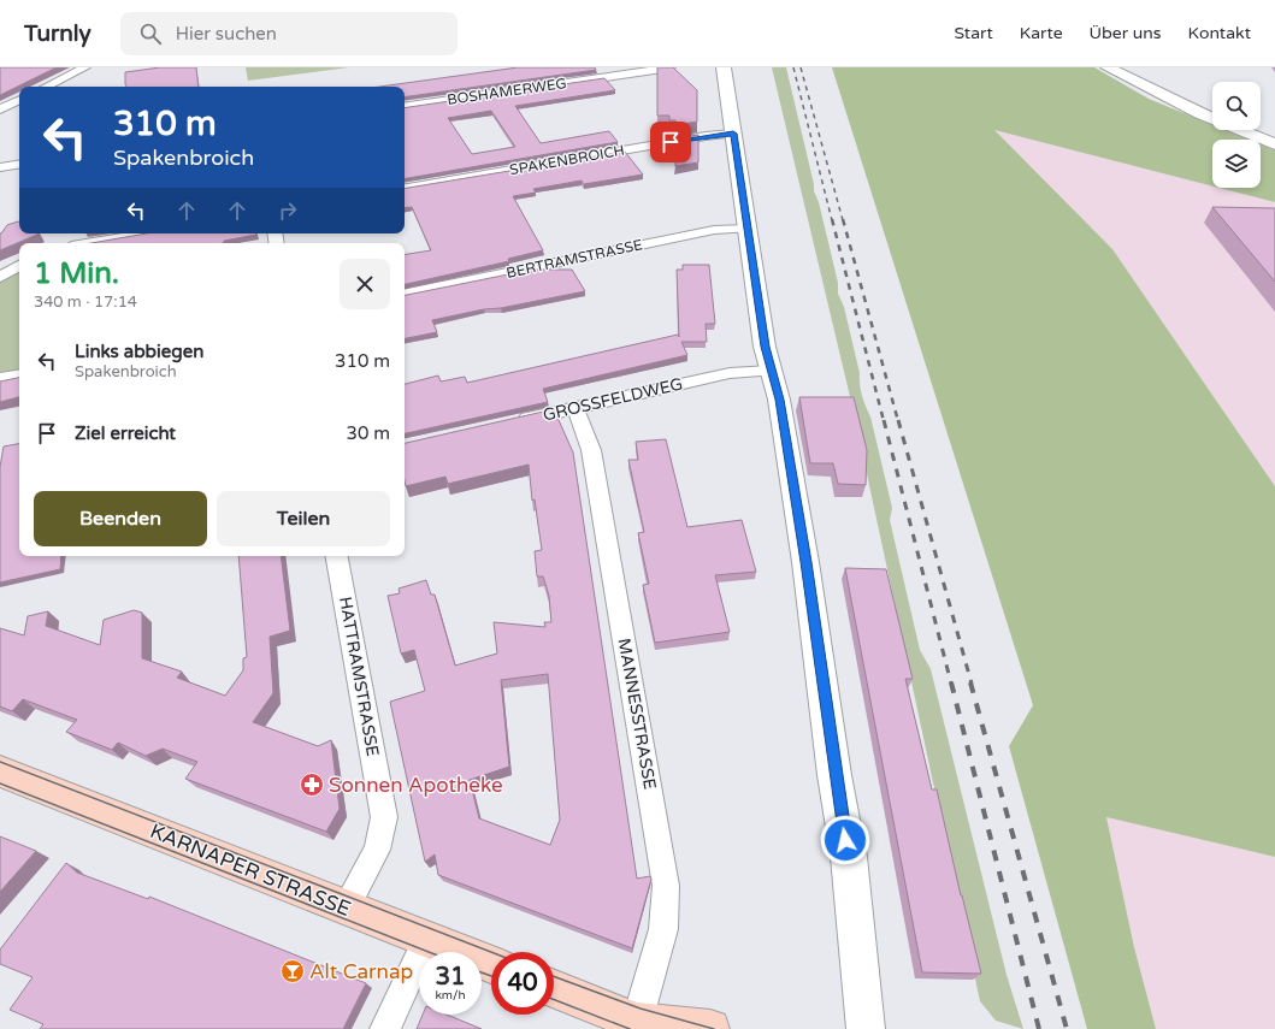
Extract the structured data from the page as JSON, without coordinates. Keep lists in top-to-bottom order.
{
  "streets": {
    "main road": ["KARNAPER STRASSE"],
    "street": [
      "BOSHAMERWEG",
      "SPAKENBROICH",
      "BERTRAMSTRASSE",
      "GROSSFELDWEG",
      "HATTRAMSTRASSE",
      "MANNESSTRASSE"
    ]
  },
  "crossings": [
    ["GROSSFELDWEG", "MANNESSTRASSE"],
    ["HATTRAMSTRASSE", "KARNAPER STRASSE"]
  ],
  "places": {
    "pharmacy": ["Sonnen Apotheke"],
    "bar": ["Alt Carnap"]
  },
  "page": {
    "header": "Turnly",
    "search": "Hier suchen",
    "nav": [
      "Start",
      "Karte",
      "Über uns",
      "Kontakt"
    ],
    "turn": ["310 m", "Spakenbroich"],
    "heading": ["1 Min.", "340 m · 17:14"],
    "list": [
      {
        "name": "Links abbiegen",
        "note": "Spakenbroich",
        "value": "310 m"
      },
      {
        "name": "Ziel erreicht",
        "value": "30 m"
      }
    ],
    "buttons": ["Beenden", "Teilen"],
    "speed": "31 km/h",
    "limit": "40"
  }
}
